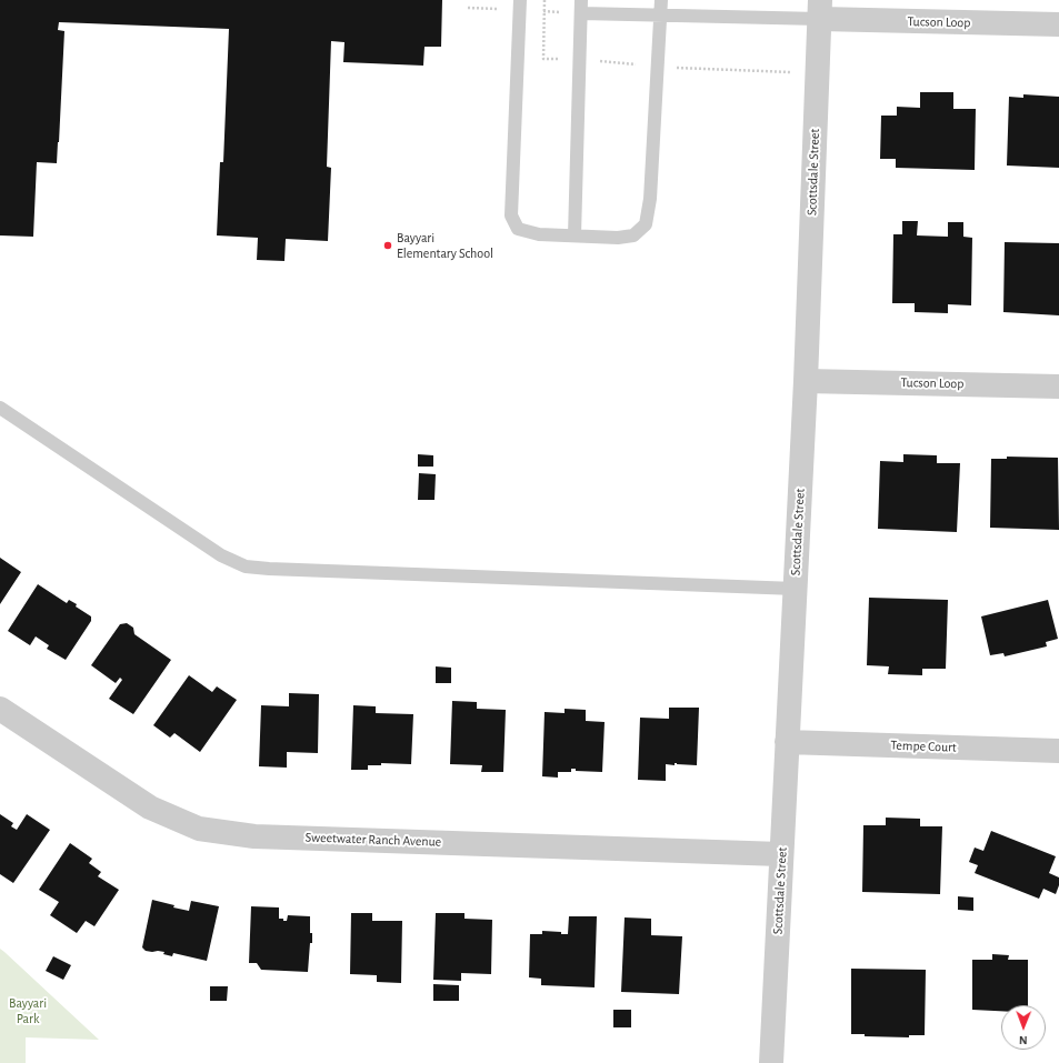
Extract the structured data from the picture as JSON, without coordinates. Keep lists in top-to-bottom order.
{
  "streets": {
    "street": [
      "Tucson Loop",
      "Scottsdale Street",
      "Tempe Court",
      "Sweetwater Ranch Avenue"
    ]
  },
  "crossings": [
    ["Tucson Loop", "Scottsdale Street"],
    ["Scottsdale Street", "Tempe Court"],
    ["Scottsdale Street", "Sweetwater Ranch Avenue"]
  ],
  "parks": ["Bayyari Park"],
  "places": ["Bayyari Elementary School"],
  "north": "bottom"
}
